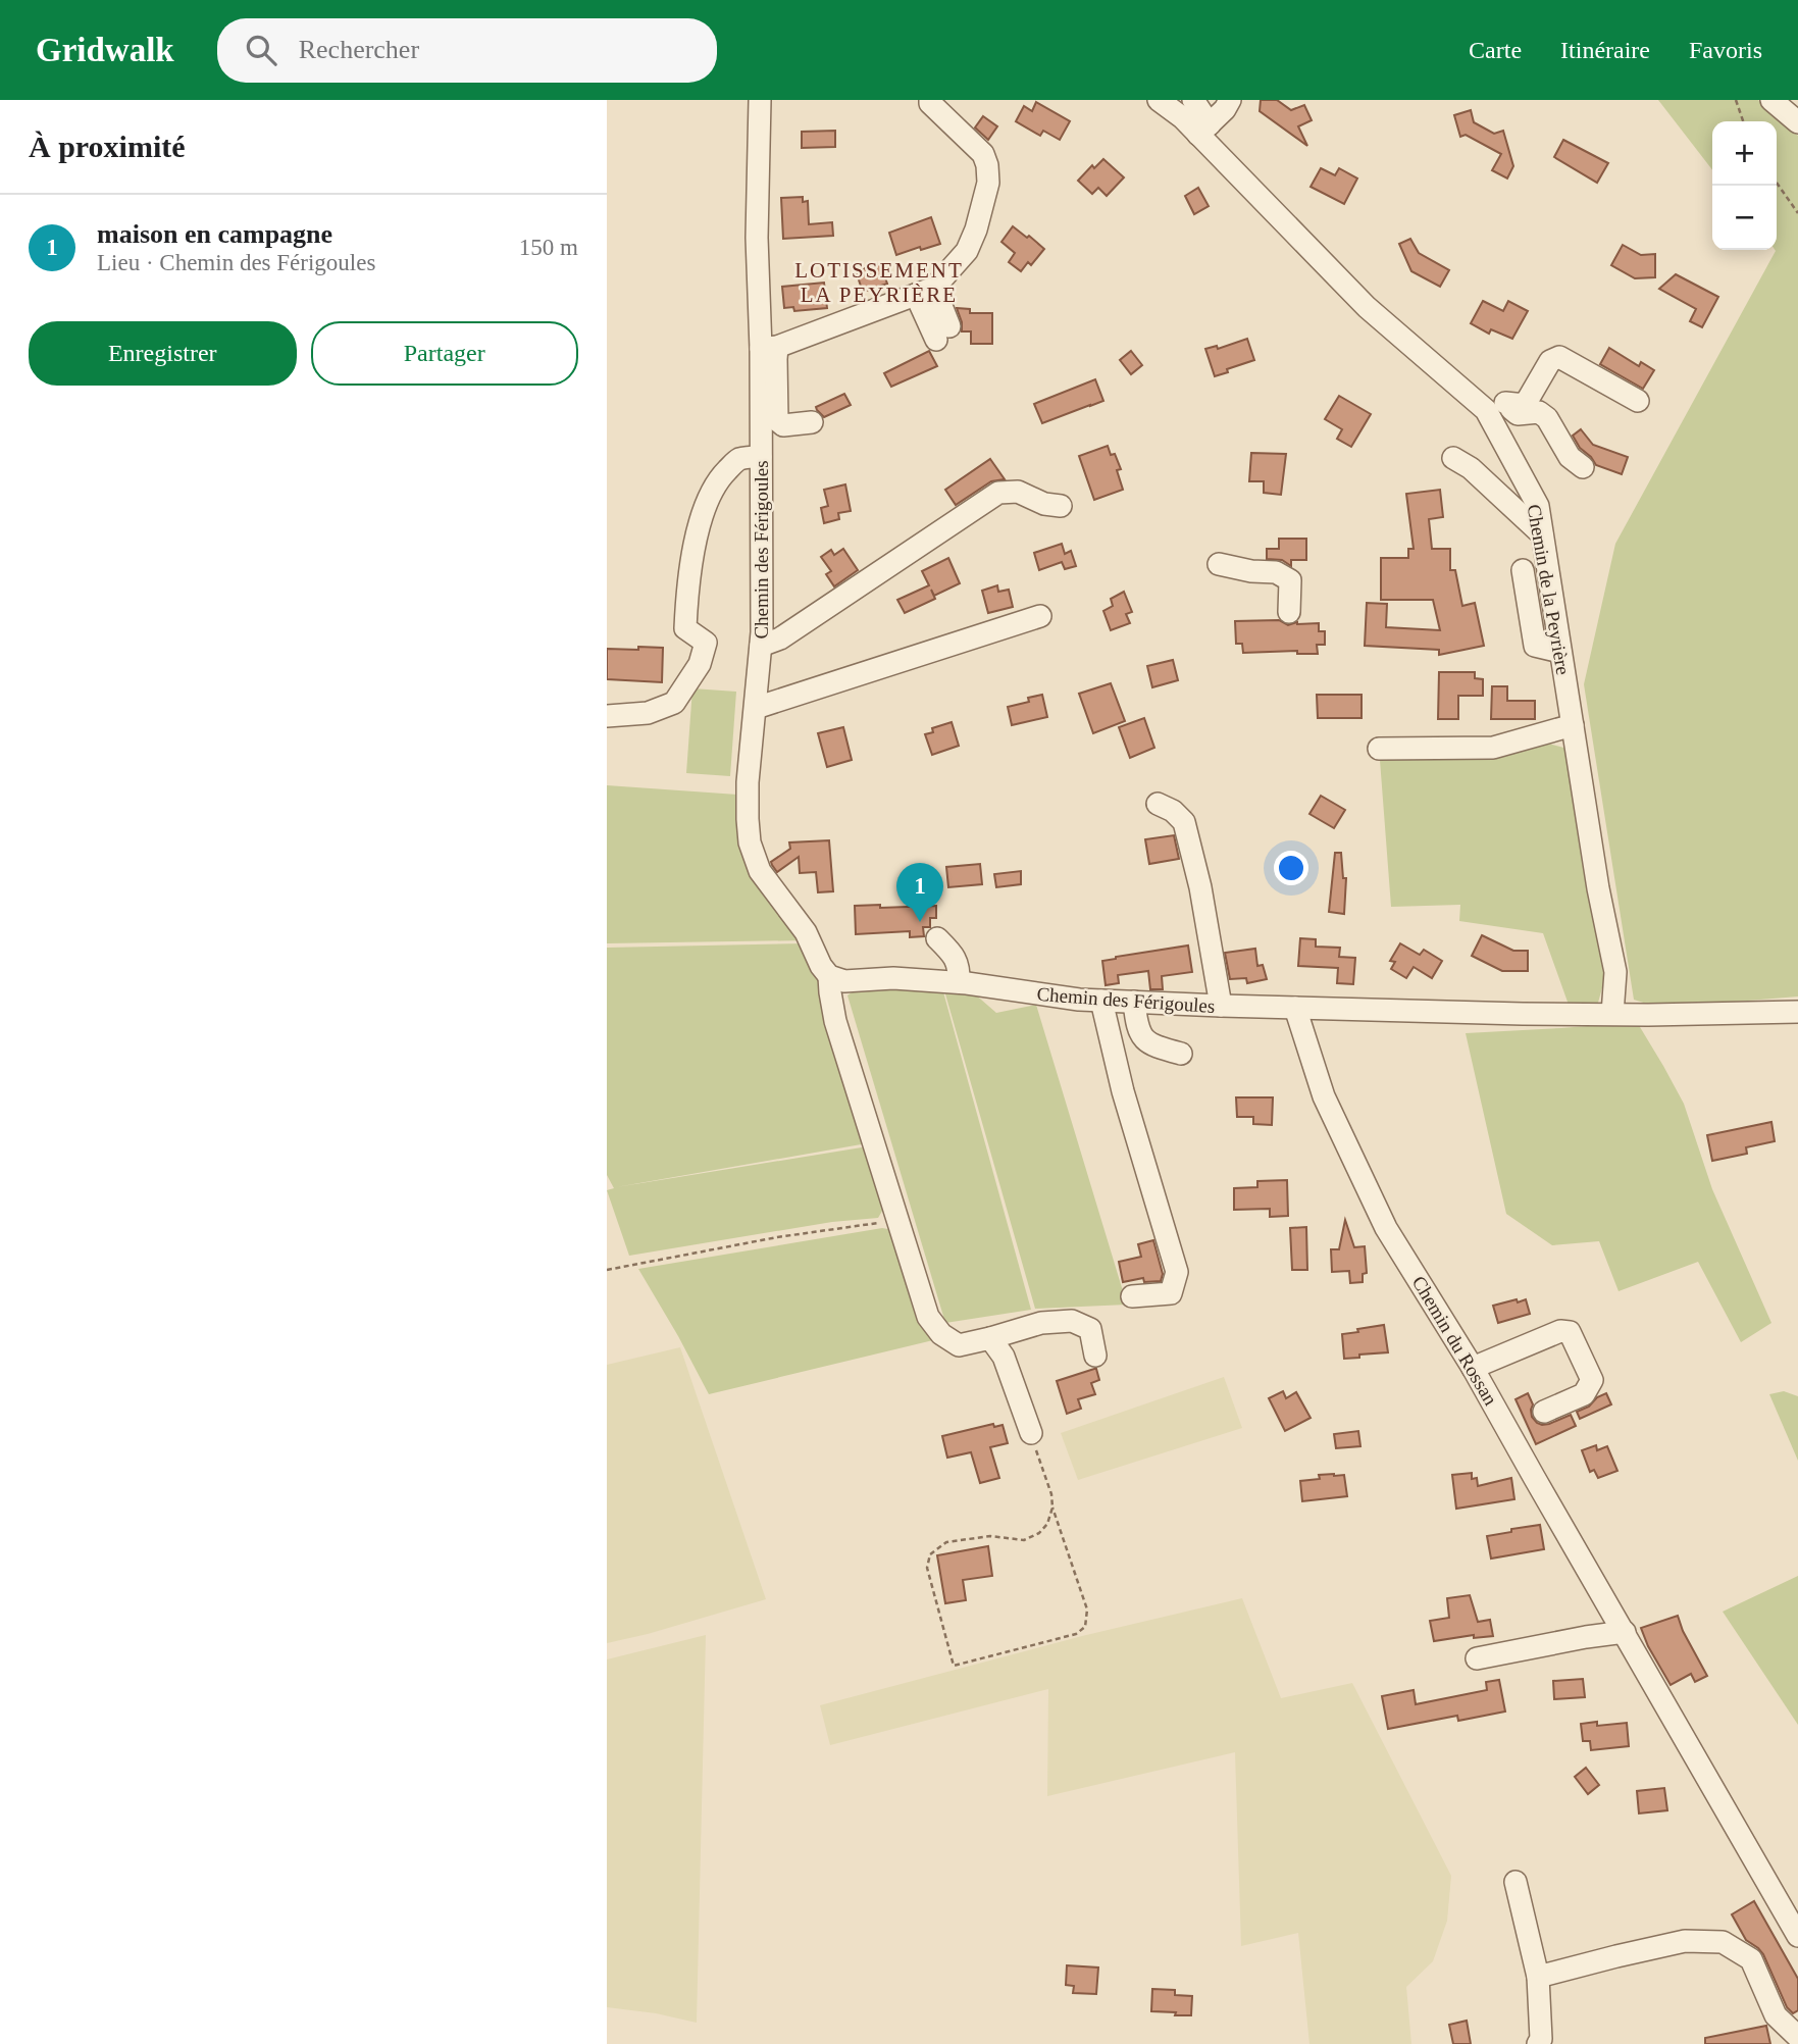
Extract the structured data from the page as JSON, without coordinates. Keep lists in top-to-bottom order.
{
  "streets": {
    "street": ["Chemin des Férigoules", "Chemin de la Peyrière", "Chemin du Rossan"]
  },
  "crossings": [
    ["Chemin des Férigoules", "Chemin du Rossan"]
  ],
  "districts": ["LOTISSEMENT LA PEYRIÈRE"],
  "page": {
    "header": "Gridwalk",
    "search": "Rechercher",
    "nav": ["Carte", "Itinéraire", "Favoris"],
    "heading": "À proximité",
    "map_buttons": ["+", "−"],
    "list": [
      {
        "mark": "1",
        "name": "maison en campagne",
        "note": "Lieu · Chemin des Férigoules",
        "value": "150 m"
      }
    ],
    "buttons": ["Enregistrer", "Partager"],
    "pins": "1"
  }
}
